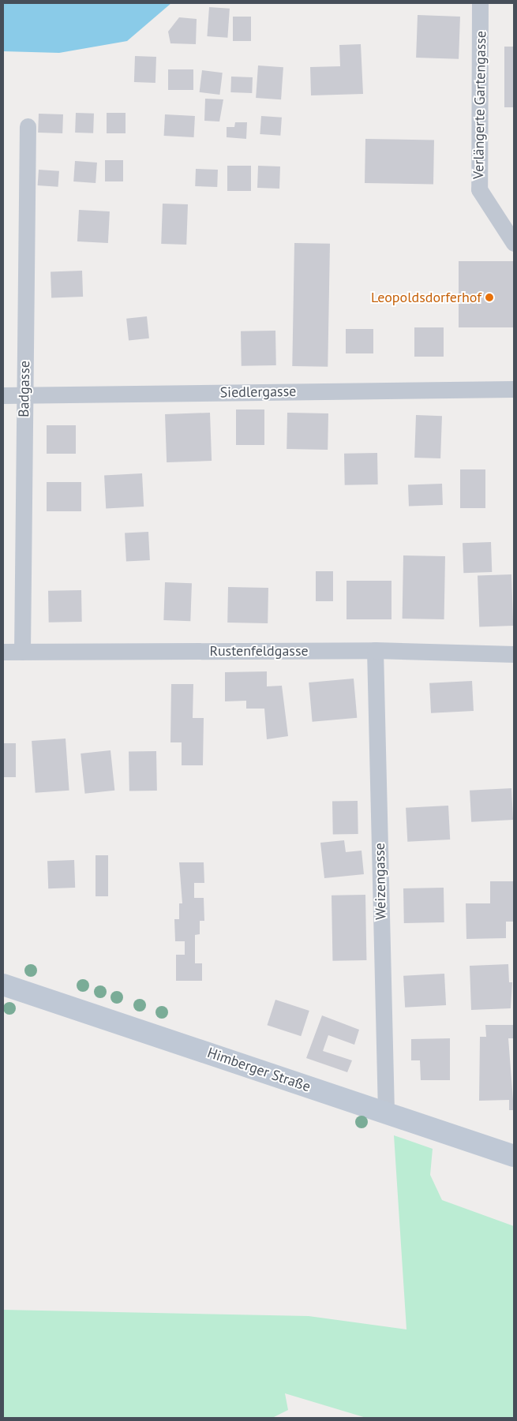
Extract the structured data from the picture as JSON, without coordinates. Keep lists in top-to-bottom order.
{
  "streets": {
    "street": [
      "Verlängerte Gartengasse",
      "Badgasse",
      "Siedlergasse",
      "Rustenfeldgasse",
      "Weizengasse",
      "Himberger Straße"
    ]
  },
  "crossings": [
    ["Badgasse", "Siedlergasse"],
    ["Badgasse", "Rustenfeldgasse"],
    ["Rustenfeldgasse", "Weizengasse"],
    ["Weizengasse", "Himberger Straße"]
  ],
  "places": ["Leopoldsdorferhof"]
}
